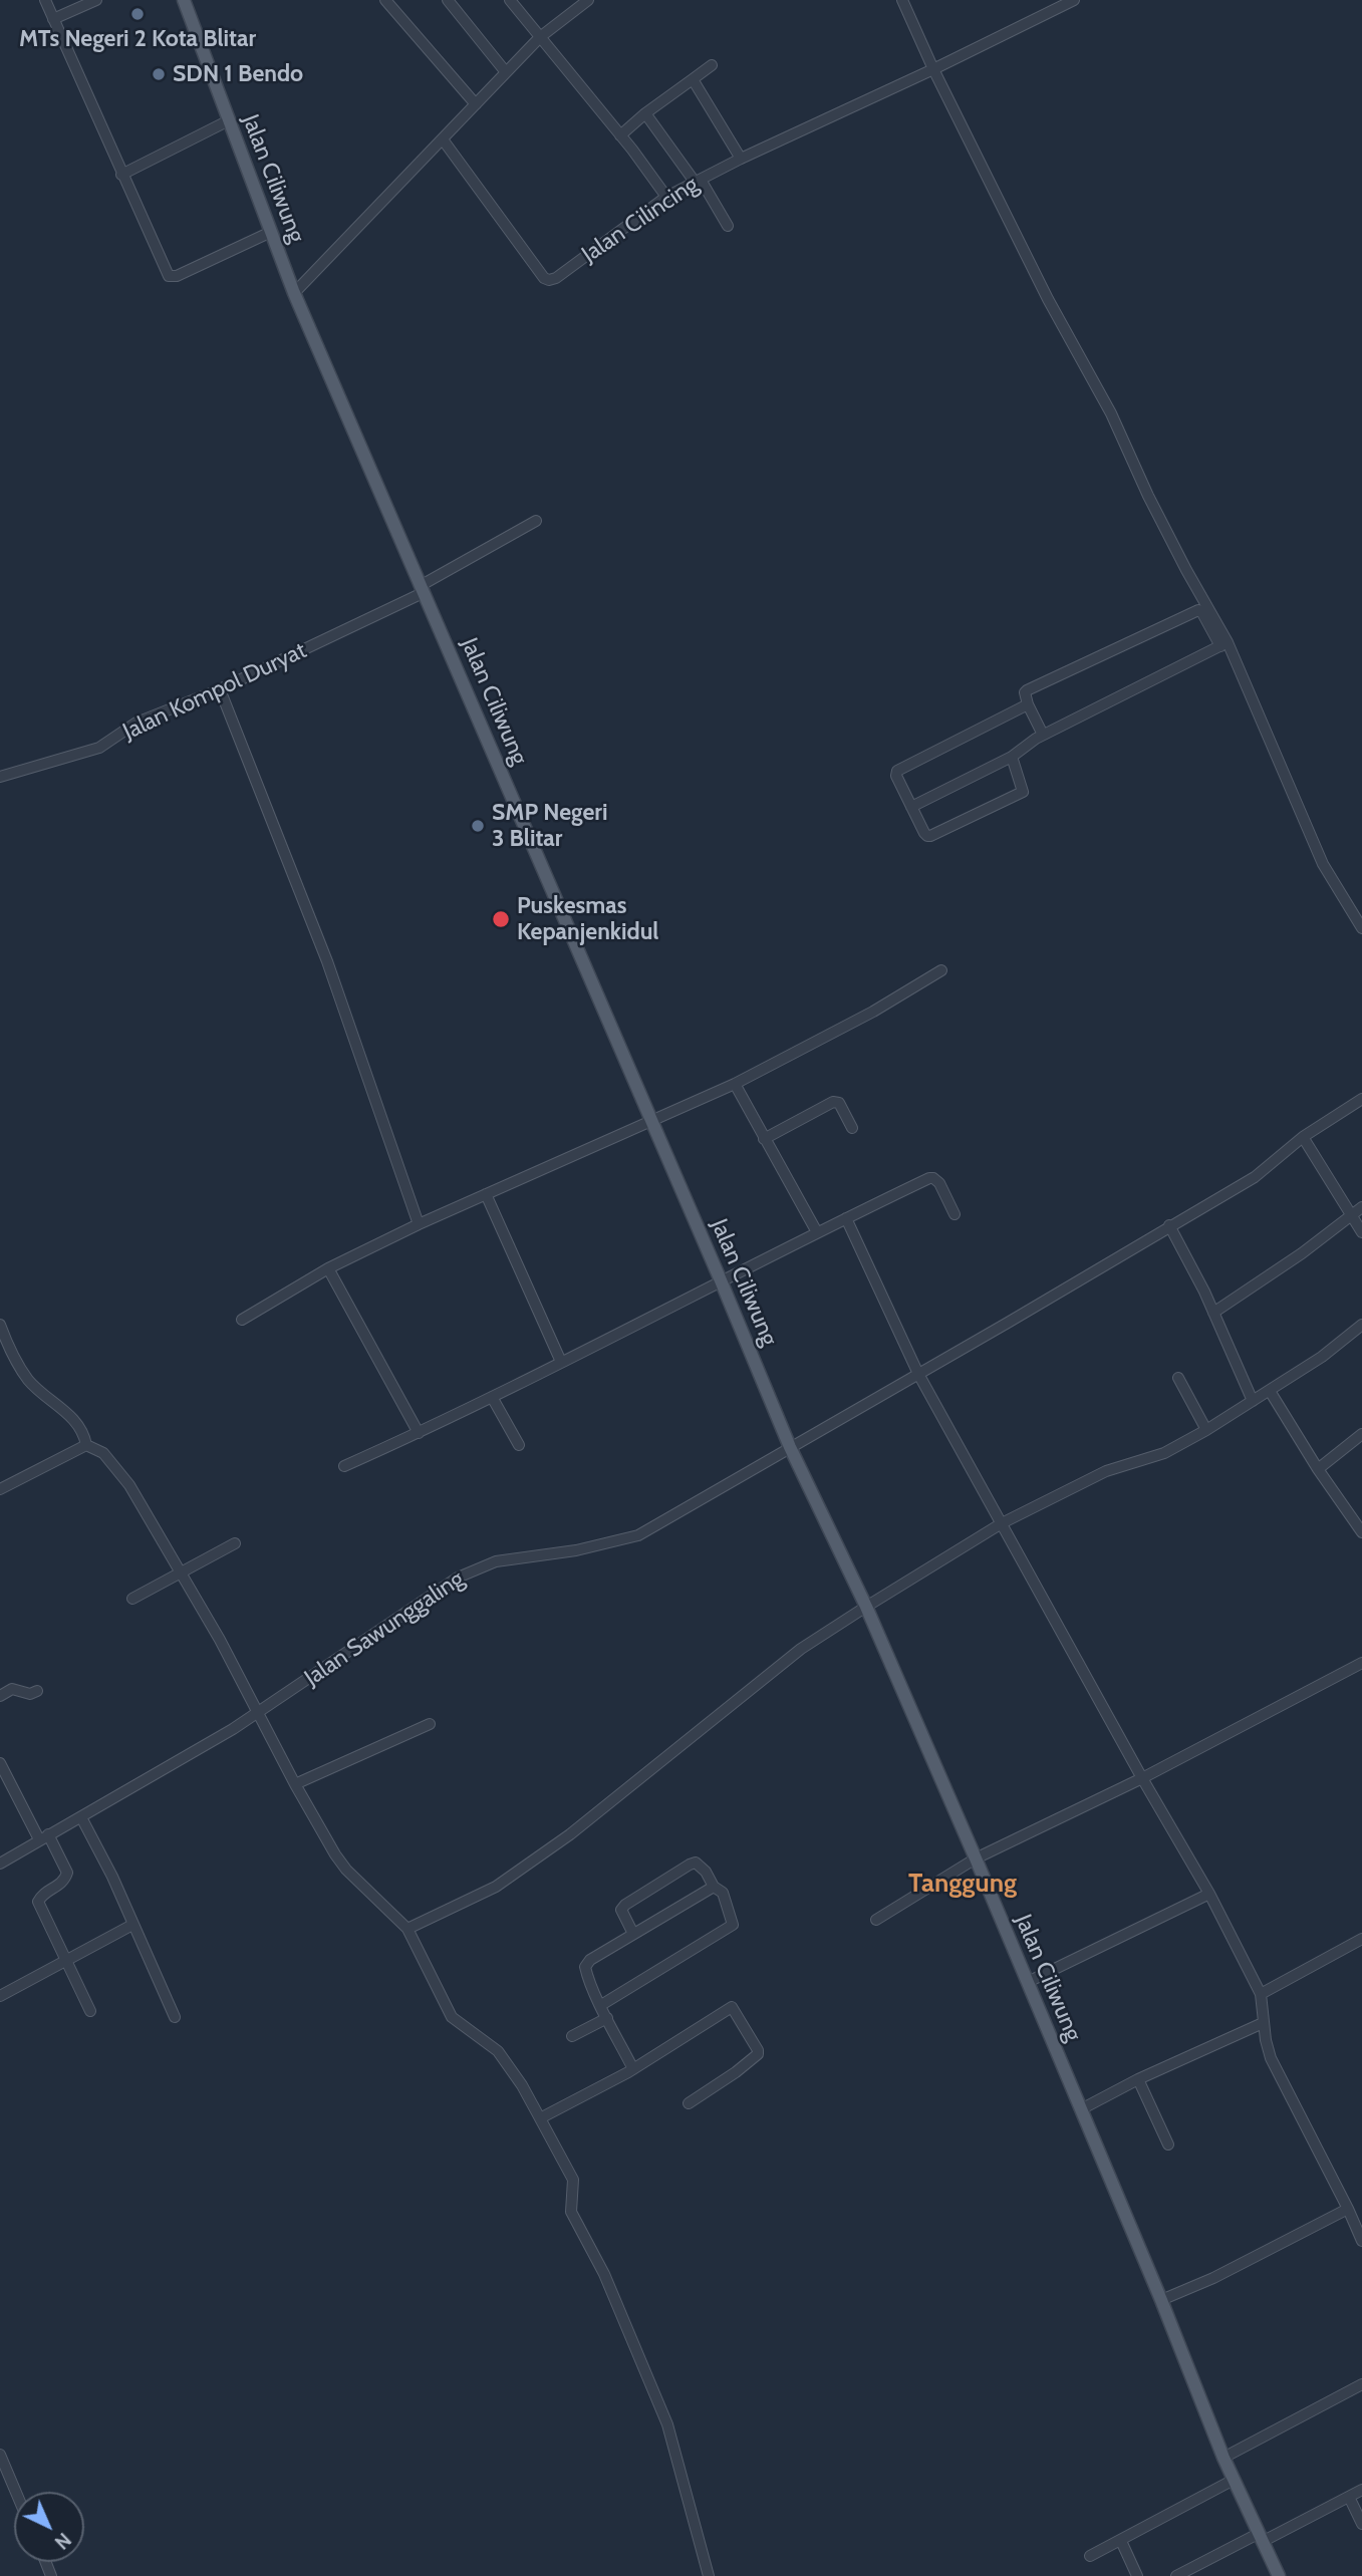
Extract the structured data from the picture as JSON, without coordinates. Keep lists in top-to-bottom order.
{
  "streets": {
    "main road": ["Jalan Ciliwung"],
    "street": ["Jalan Cilincing", "Jalan Kompol Duryat", "Jalan Sawunggaling"]
  },
  "crossings": [
    ["Jalan Ciliwung", "Jalan Kompol Duryat"],
    ["Jalan Ciliwung", "Jalan Sawunggaling"]
  ],
  "districts": ["Tanggung"],
  "places": [
    "MTs Negeri 2 Kota Blitar",
    "SDN 1 Bendo",
    "SMP Negeri 3 Blitar",
    "Puskesmas Kepanjenkidul"
  ],
  "north": "bottom right"
}
